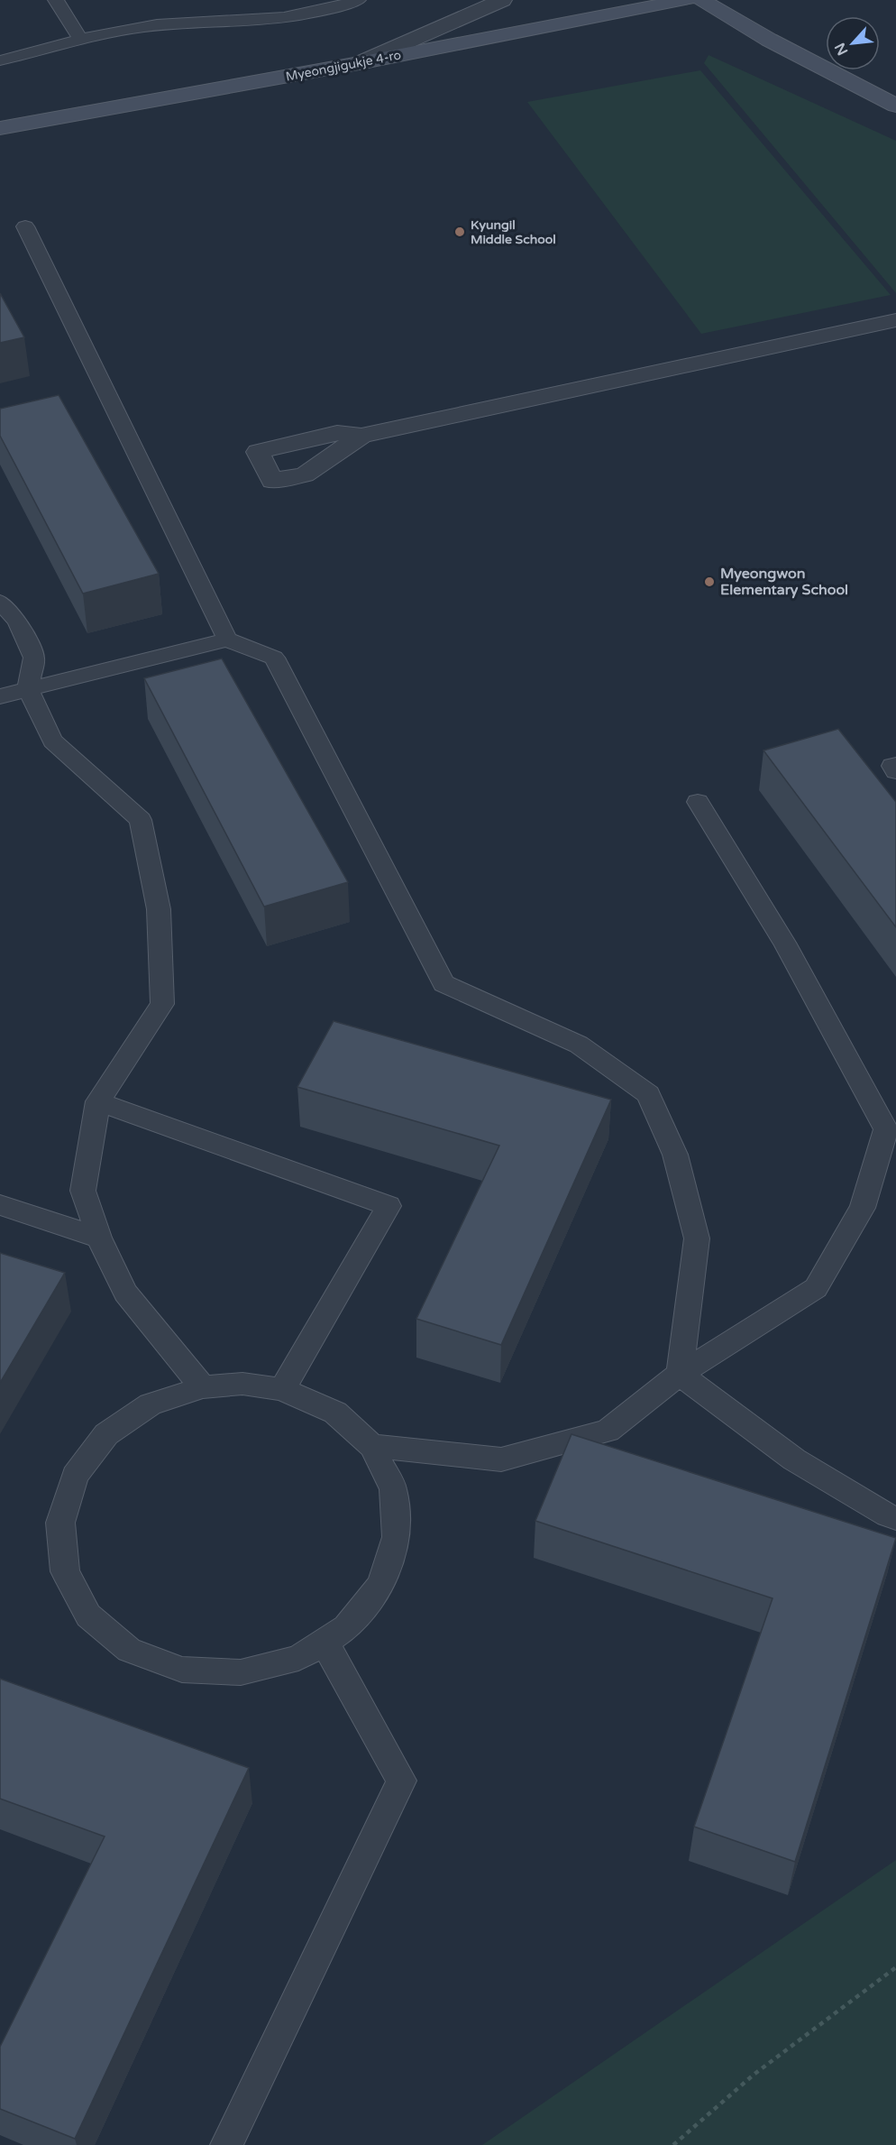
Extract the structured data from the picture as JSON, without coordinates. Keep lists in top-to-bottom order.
{
  "streets": {
    "street": ["Myeongjigukje 4-ro"]
  },
  "places": ["Kyungil Middle School", "Myeongwon Elementary School"],
  "north": "bottom left"
}
